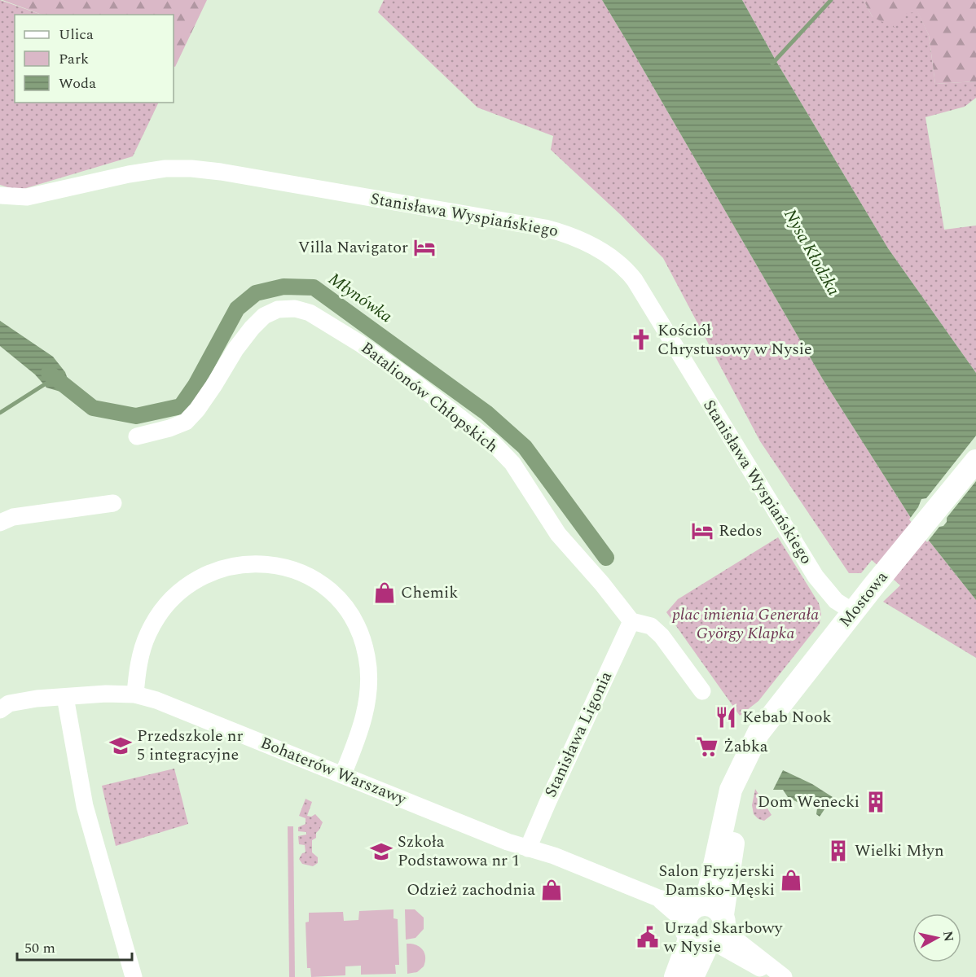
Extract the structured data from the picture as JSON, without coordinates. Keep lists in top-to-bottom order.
{
  "streets": {
    "street": [
      "Stanisława Wyspiańskiego",
      "Batalionów Chłopskich",
      "Mostowa",
      "Stanisława Ligonia",
      "Bohaterów Warszawy"
    ]
  },
  "crossings": [
    ["Stanisława Wyspiańskiego", "Mostowa"],
    ["Batalionów Chłopskich", "Stanisława Ligonia"],
    ["Mostowa", "Bohaterów Warszawy"],
    ["Stanisława Ligonia", "Bohaterów Warszawy"]
  ],
  "water": ["Nysa Kłodzka", "Młynówka"],
  "parks": ["plac imienia Generała György Klapka"],
  "places": {
    "hotel": ["Villa Navigator", "Redos"],
    "church": ["Kościół Chrystusowy w Nysie"],
    "shop": ["Chemik", "Salon Fryzjerski Damsko-Męski", "Odzież zachodnia"],
    "restaurant": ["Kebab Nook"],
    "school or university": ["Przedszkole nr 5 integracyjne", "Szkoła Podstawowa nr 1"],
    "supermarket": ["Żabka"],
    "building": ["Dom Wenecki", "Wielki Młyn"],
    "public building": ["Urząd Skarbowy w Nysie"]
  },
  "legend": ["Ulica", "Park", "Woda"],
  "scale_bar": "50 m",
  "north": "right"
}
